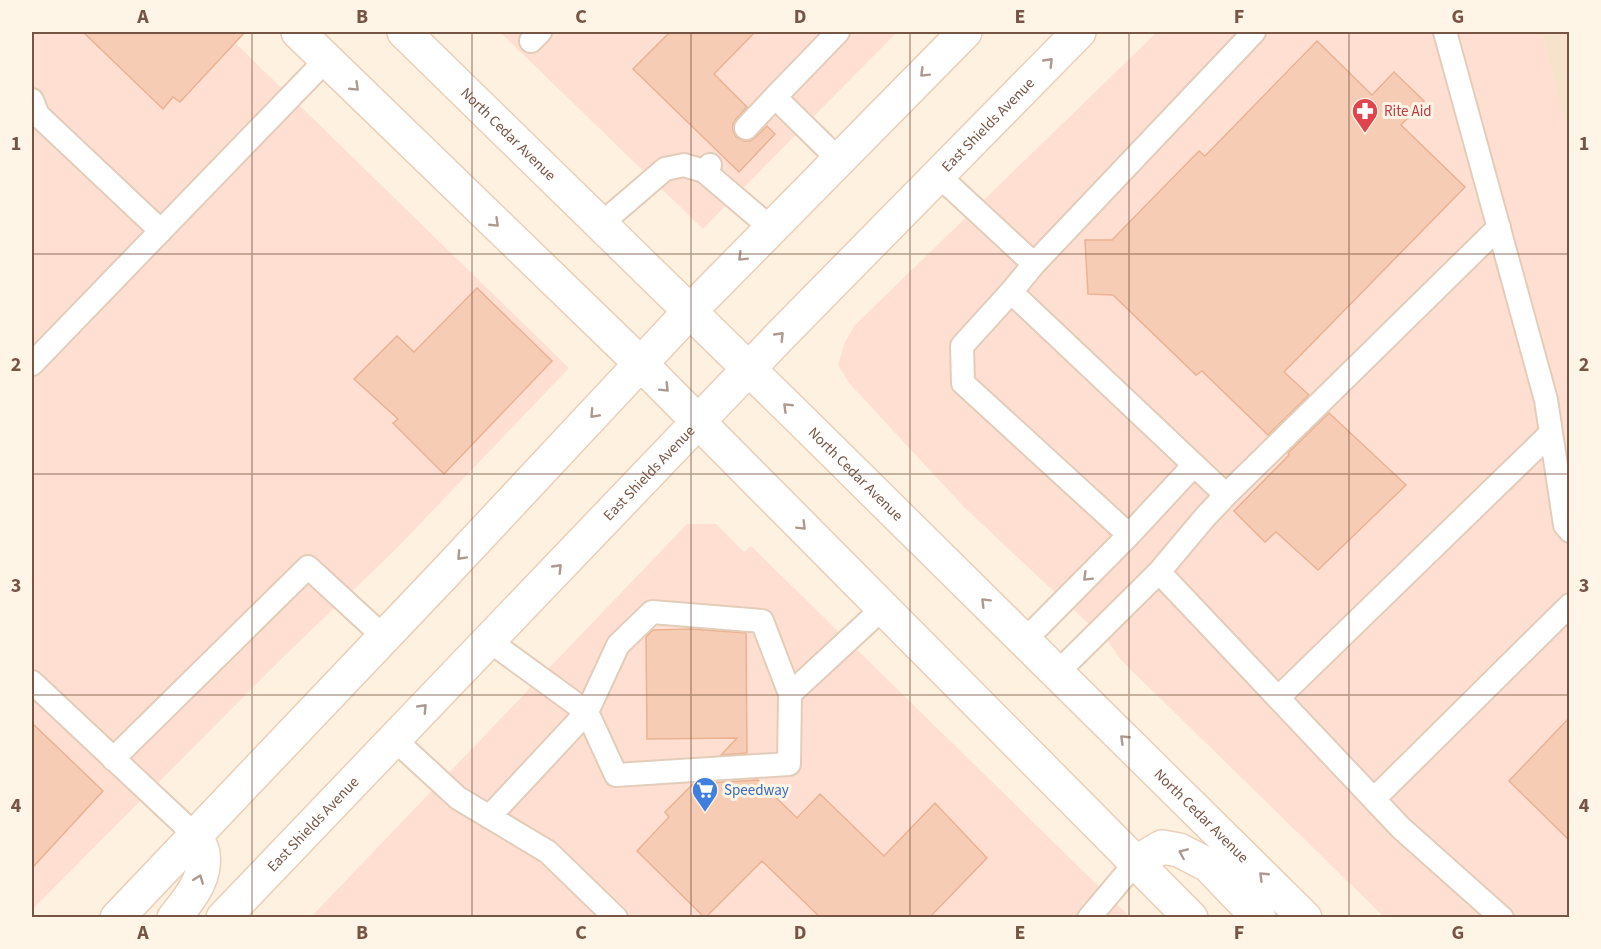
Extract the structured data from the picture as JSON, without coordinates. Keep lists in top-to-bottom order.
{
  "streets": {
    "main road": ["East Shields Avenue", "North Cedar Avenue"]
  },
  "crossings": [
    ["East Shields Avenue", "North Cedar Avenue"]
  ],
  "places": {
    "pharmacy": ["Rite Aid"],
    "supermarket": ["Speedway"]
  },
  "grid": {
    "columns": [
      "A",
      "B",
      "C",
      "D",
      "E",
      "F",
      "G"
    ],
    "rows": [
      "1",
      "2",
      "3",
      "4"
    ]
  }
}
